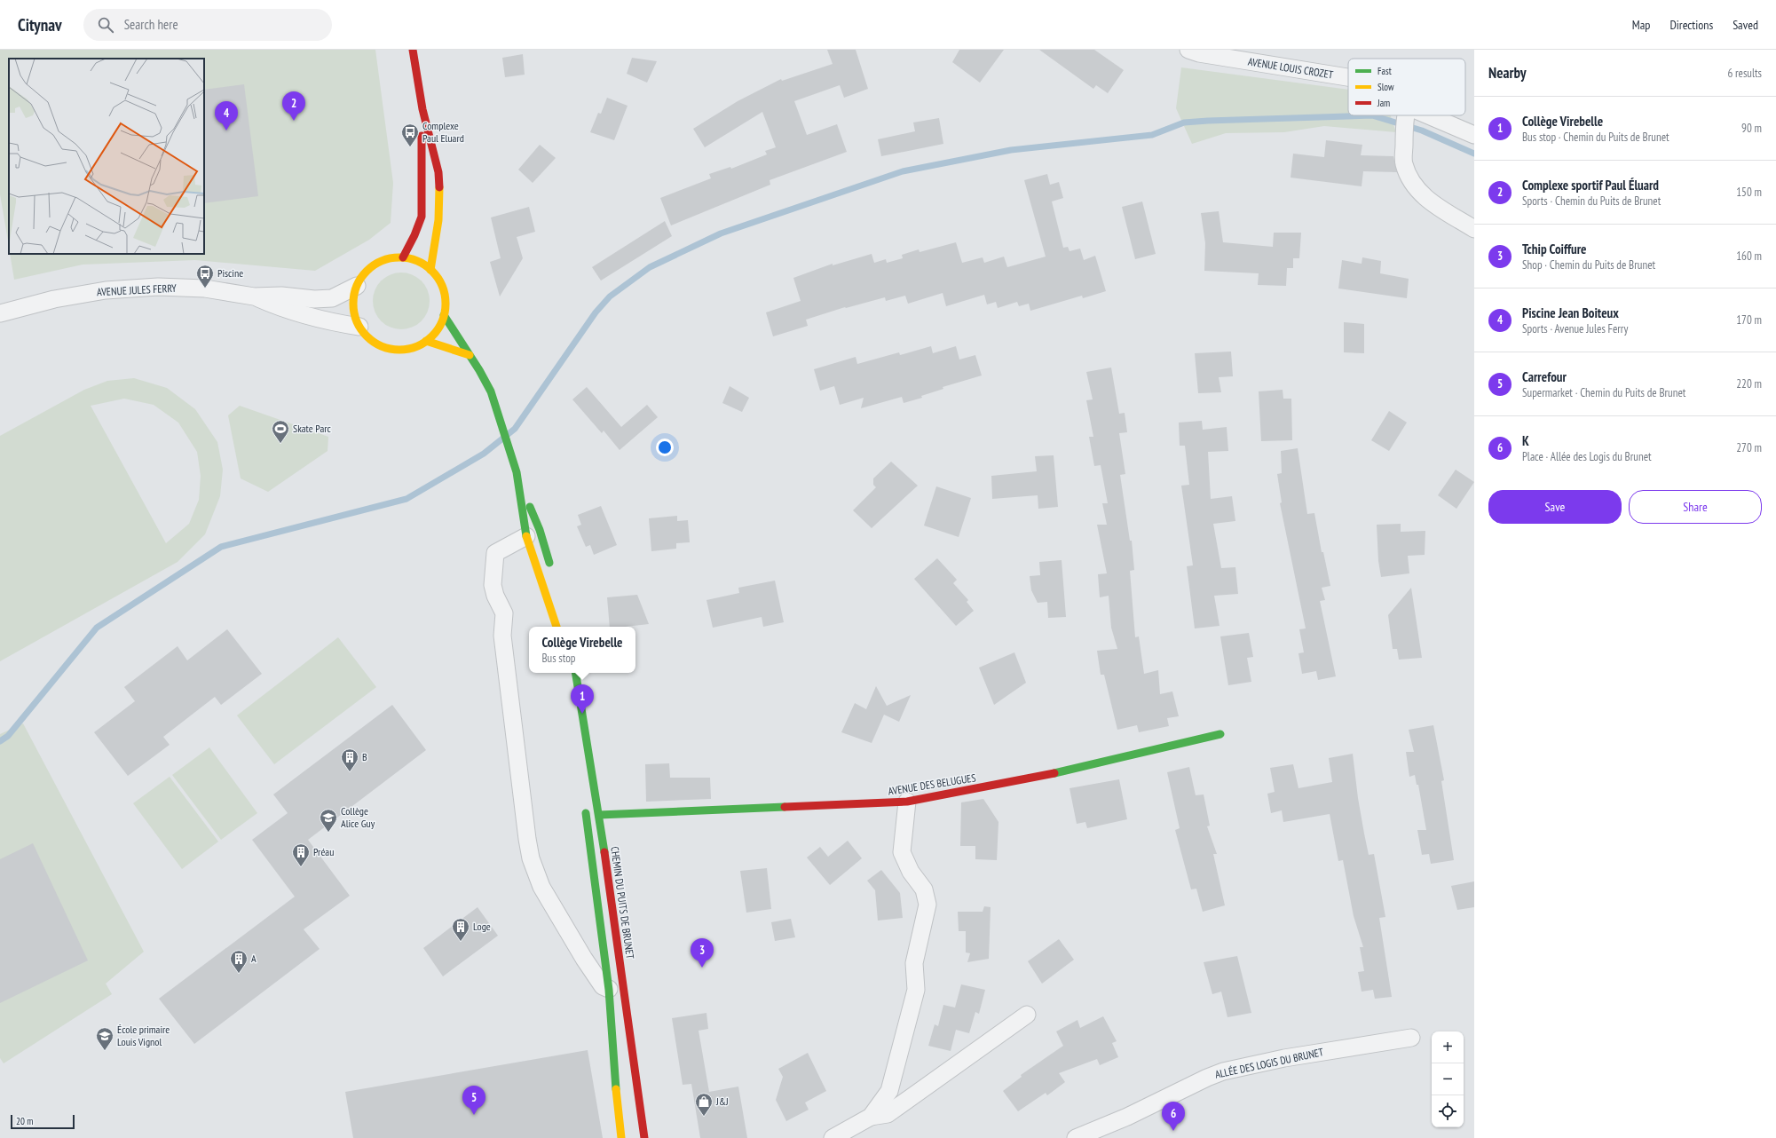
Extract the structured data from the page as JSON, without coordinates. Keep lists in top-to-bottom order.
{
  "streets": {
    "street": [
      "AVENUE LOUIS CROZET",
      "AVENUE JULES FERRY",
      "AVENUE DES BELUGUES",
      "CHEMIN DU PUITS DE BRUNET",
      "ALLÉE DES LOGIS DU BRUNET"
    ]
  },
  "crossings": [
    ["AVENUE DES BELUGUES", "CHEMIN DU PUITS DE BRUNET"]
  ],
  "places": {
    "bus stop": ["Complexe Paul Eluard", "Piscine"],
    "sports": ["Skate Parc"],
    "building": [
      "B",
      "Préau",
      "Loge",
      "A"
    ],
    "school or university": ["Collège Alice Guy", "École primaire Louis Vignol"],
    "shop": ["J&J"]
  },
  "legend": ["Fast", "Slow", "Jam"],
  "scale_bar": "20 m",
  "page": {
    "header": "Citynav",
    "search": "Search here",
    "nav": ["Map", "Directions", "Saved"],
    "heading": ["Nearby", "6 results"],
    "pins": [
      "2",
      "4",
      "1",
      "3",
      "5",
      "6"
    ],
    "list": [
      {
        "mark": "1",
        "name": "Collège Virebelle",
        "note": "Bus stop · Chemin du Puits de Brunet",
        "value": "90 m"
      },
      {
        "mark": "2",
        "name": "Complexe sportif Paul Éluard",
        "note": "Sports · Chemin du Puits de Brunet",
        "value": "150 m"
      },
      {
        "mark": "3",
        "name": "Tchip Coiffure",
        "note": "Shop · Chemin du Puits de Brunet",
        "value": "160 m"
      },
      {
        "mark": "4",
        "name": "Piscine Jean Boiteux",
        "note": "Sports · Avenue Jules Ferry",
        "value": "170 m"
      },
      {
        "mark": "5",
        "name": "Carrefour",
        "note": "Supermarket · Chemin du Puits de Brunet",
        "value": "220 m"
      },
      {
        "mark": "6",
        "name": "K",
        "note": "Place · Allée des Logis du Brunet",
        "value": "270 m"
      }
    ],
    "buttons": ["Save", "Share"],
    "popup": ["Collège Virebelle", "Bus stop"],
    "map_buttons": ["+", "−"],
    "scale": "20 m"
  }
}
